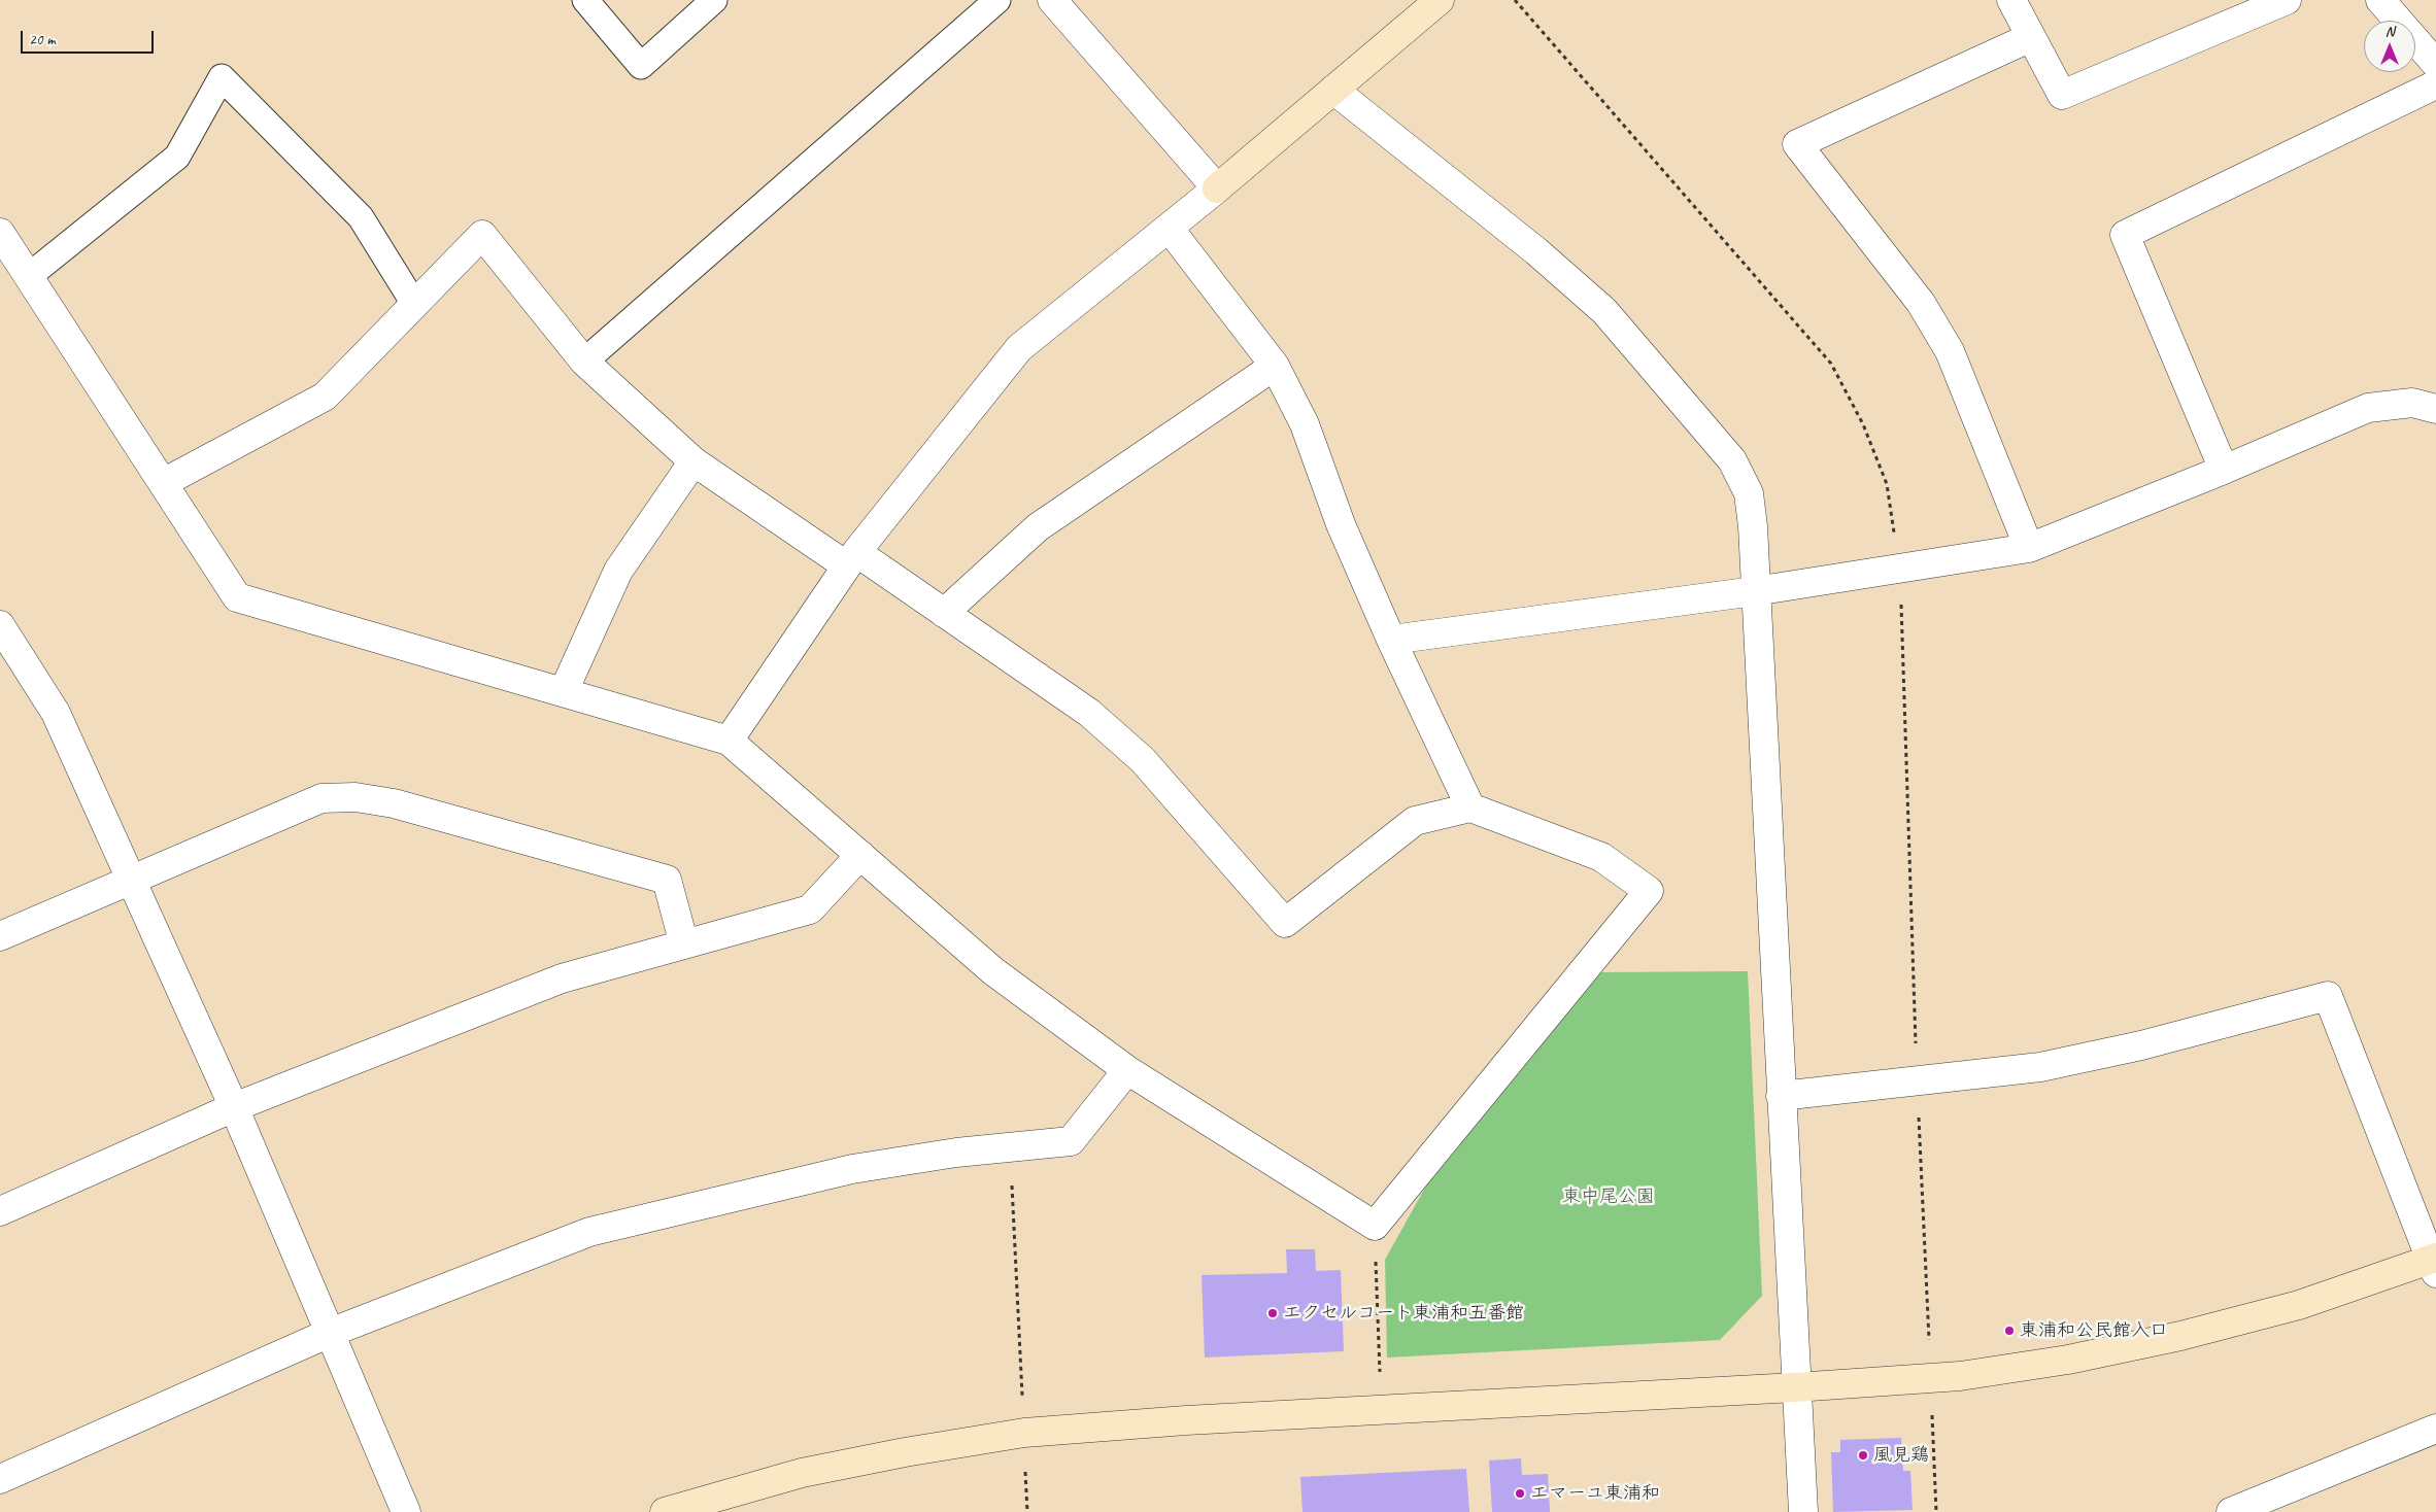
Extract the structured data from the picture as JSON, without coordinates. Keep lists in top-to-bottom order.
{
  "parks": ["東中尾公園"],
  "places": [
    "エクセルコート東浦和五番館",
    "東浦和公民館入口",
    "風見鶏",
    "エマーユ東浦和"
  ],
  "scale_bar": "20 m",
  "north": "top"
}
